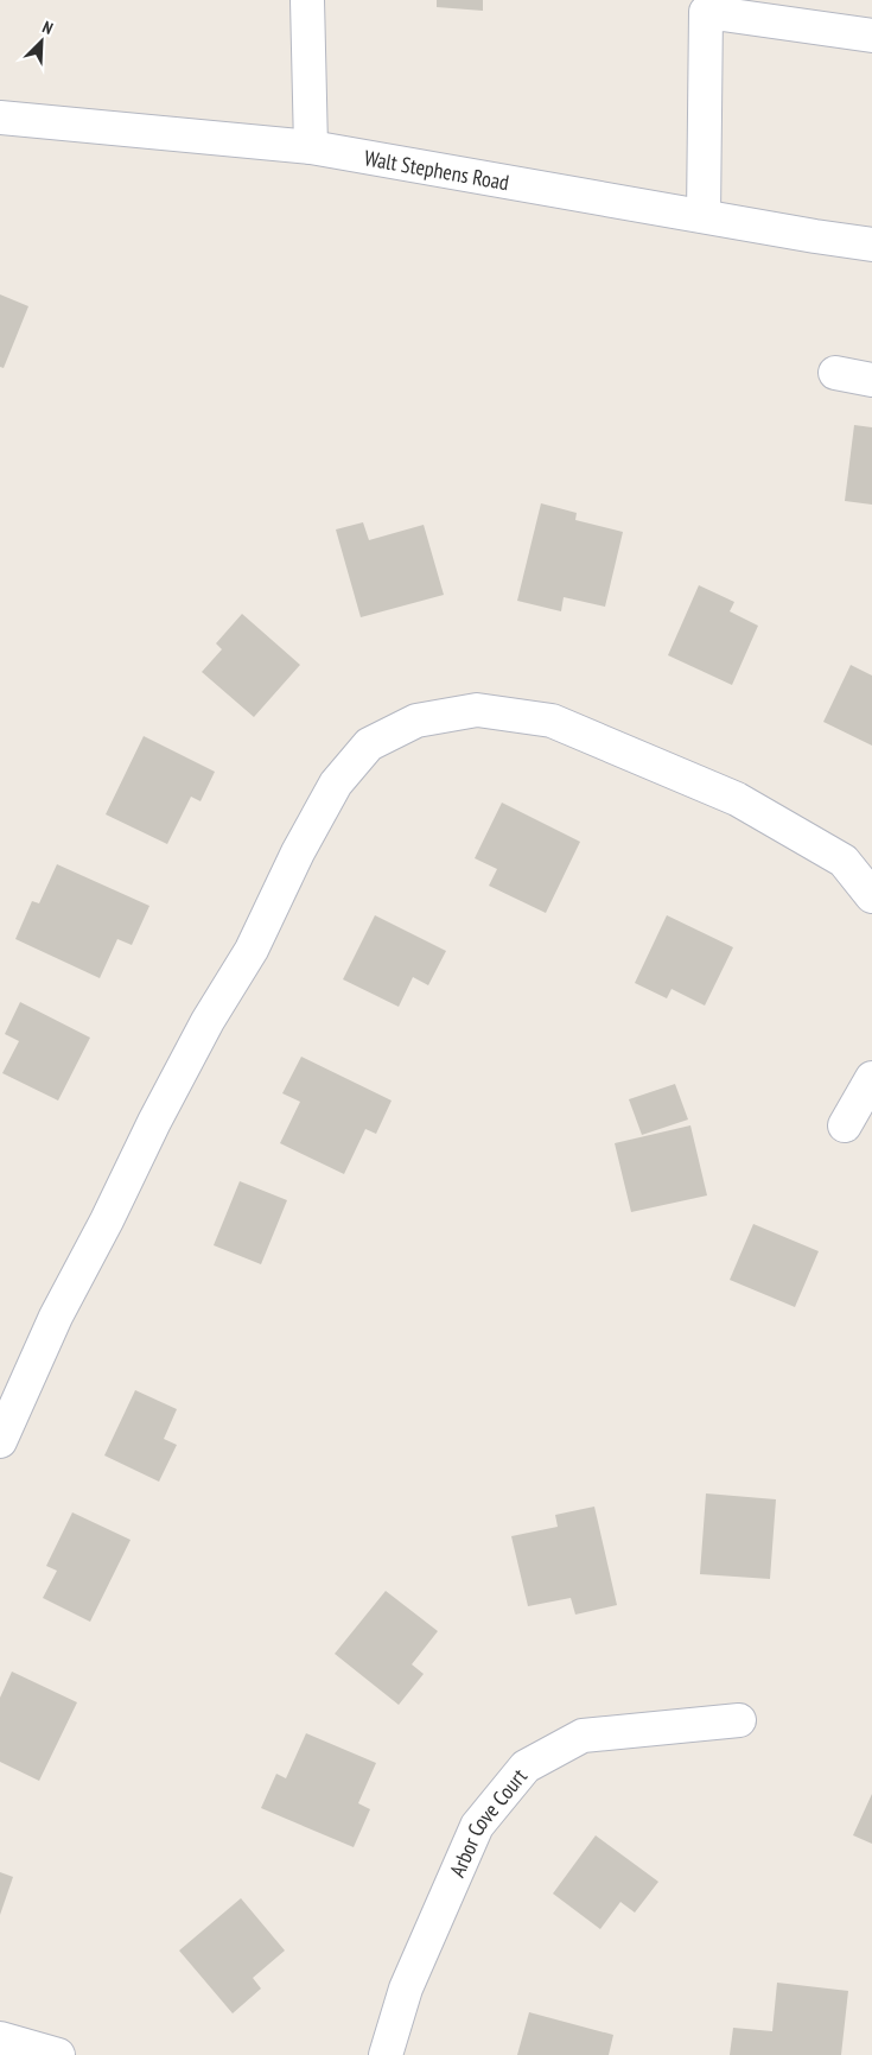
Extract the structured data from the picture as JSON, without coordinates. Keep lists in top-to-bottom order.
{
  "streets": {
    "street": ["Walt Stephens Road", "Arbor Cove Court"]
  },
  "north": "top right"
}
